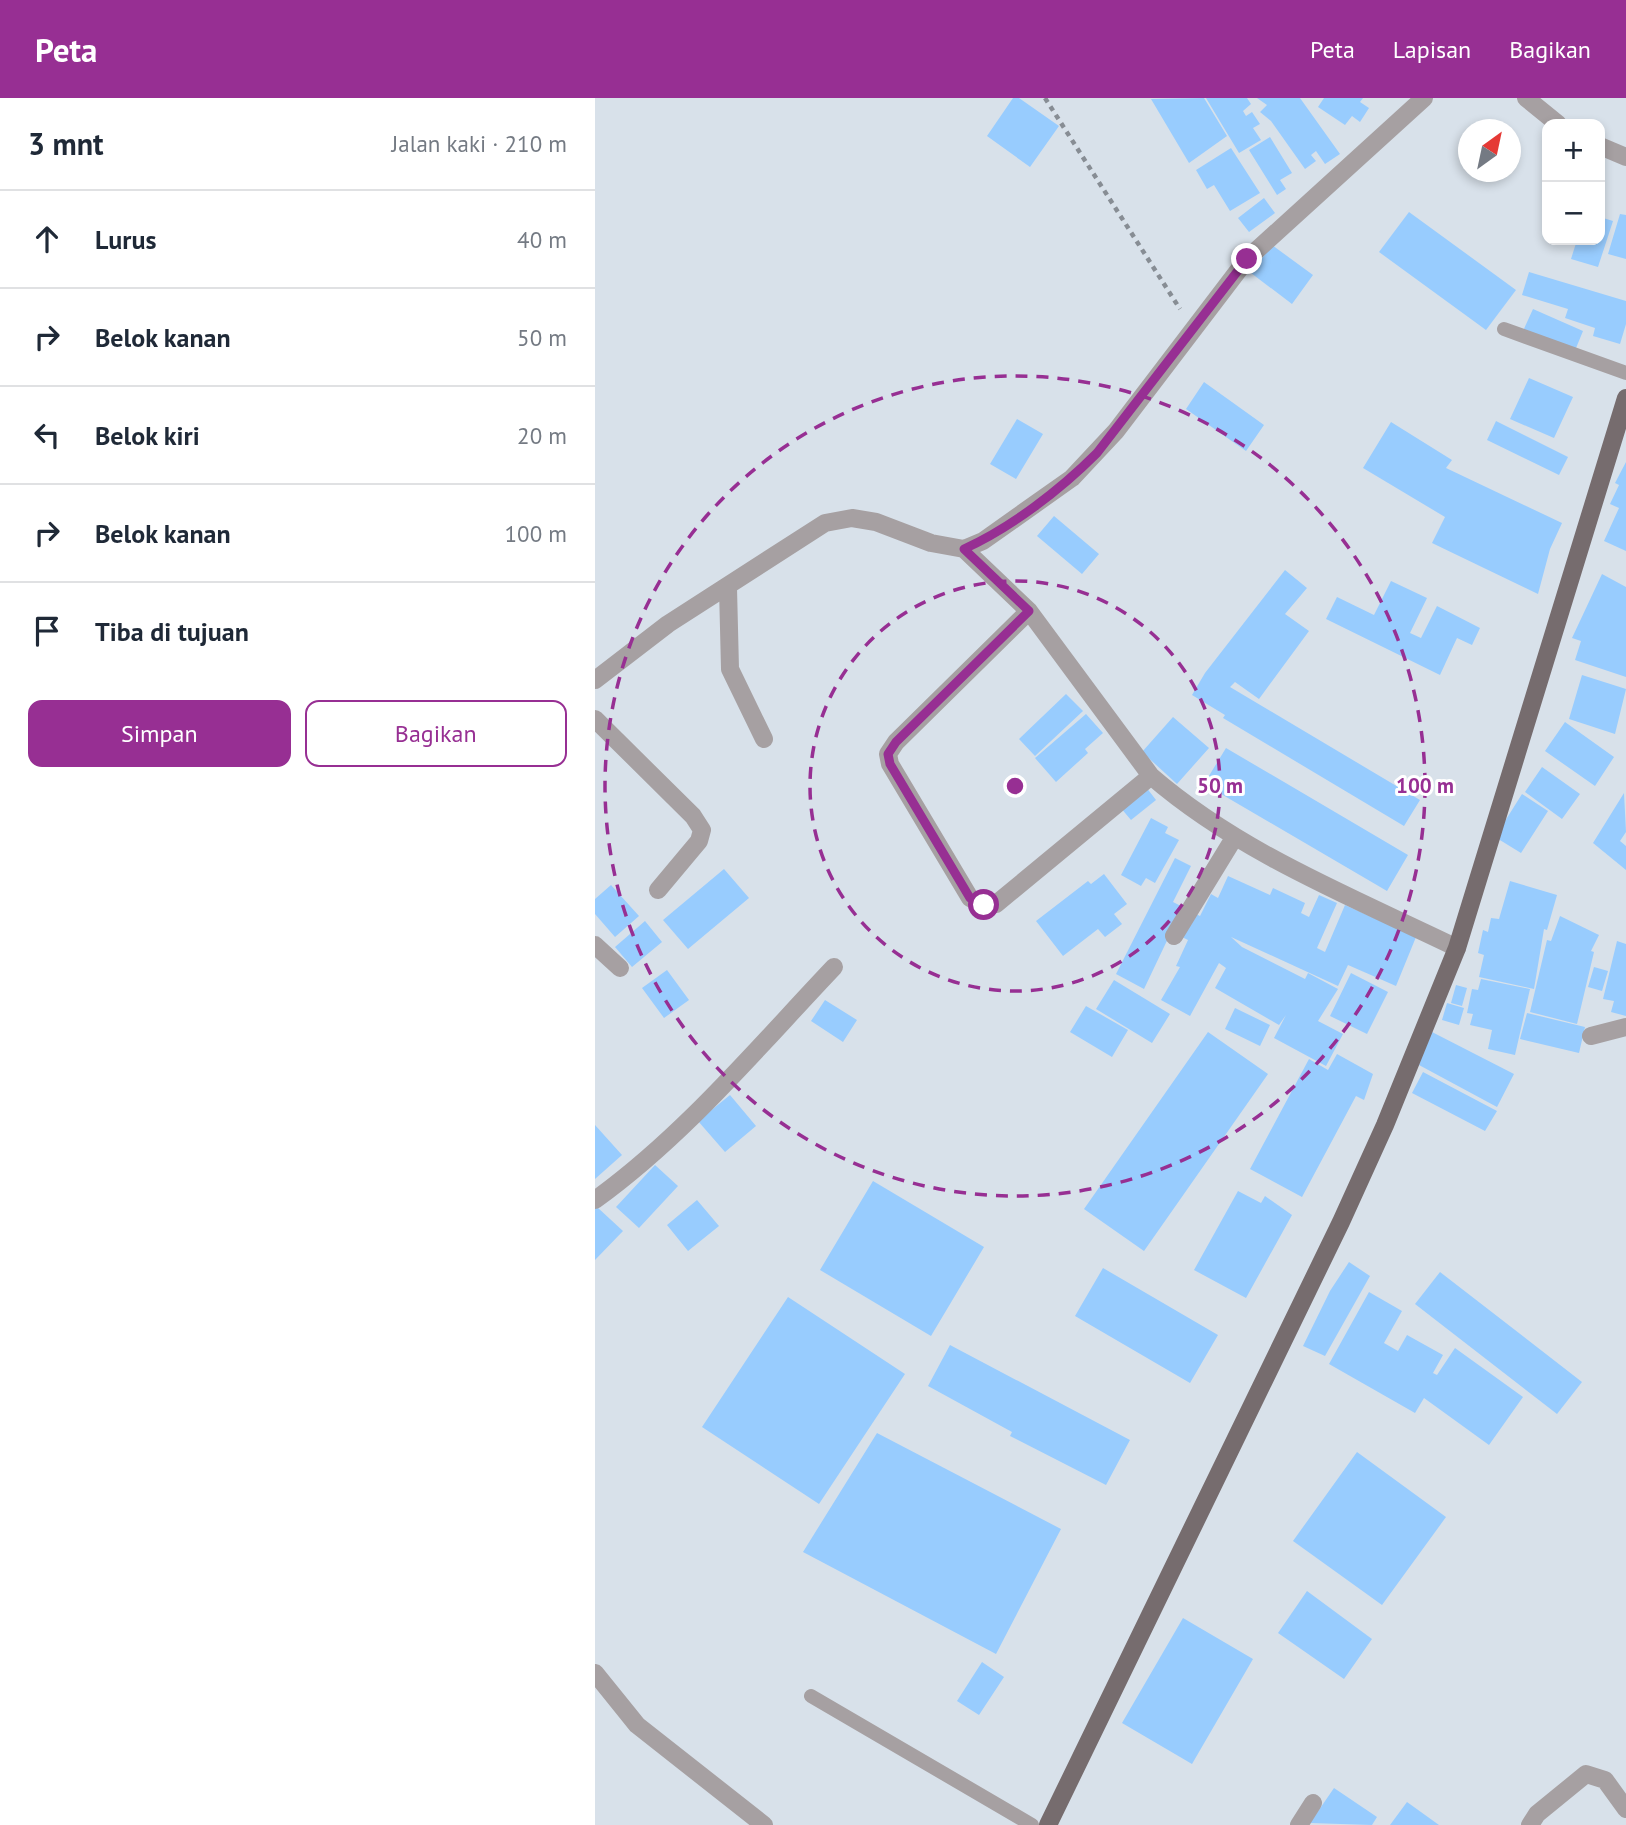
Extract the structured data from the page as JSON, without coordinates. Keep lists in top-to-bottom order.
{
  "north": "top right",
  "page": {
    "header": "Peta",
    "nav": ["Peta", "Lapisan", "Bagikan"],
    "heading": ["3 mnt", "Jalan kaki · 210 m"],
    "map_buttons": ["+", "−"],
    "list": [
      ["Lurus", "40 m"],
      ["Belok kanan", "50 m"],
      ["Belok kiri", "20 m"],
      ["Belok kanan", "100 m"],
      "Tiba di tujuan"
    ],
    "buttons": ["Simpan", "Bagikan"]
  },
  "rings": ["50 m", "100 m"]
}
